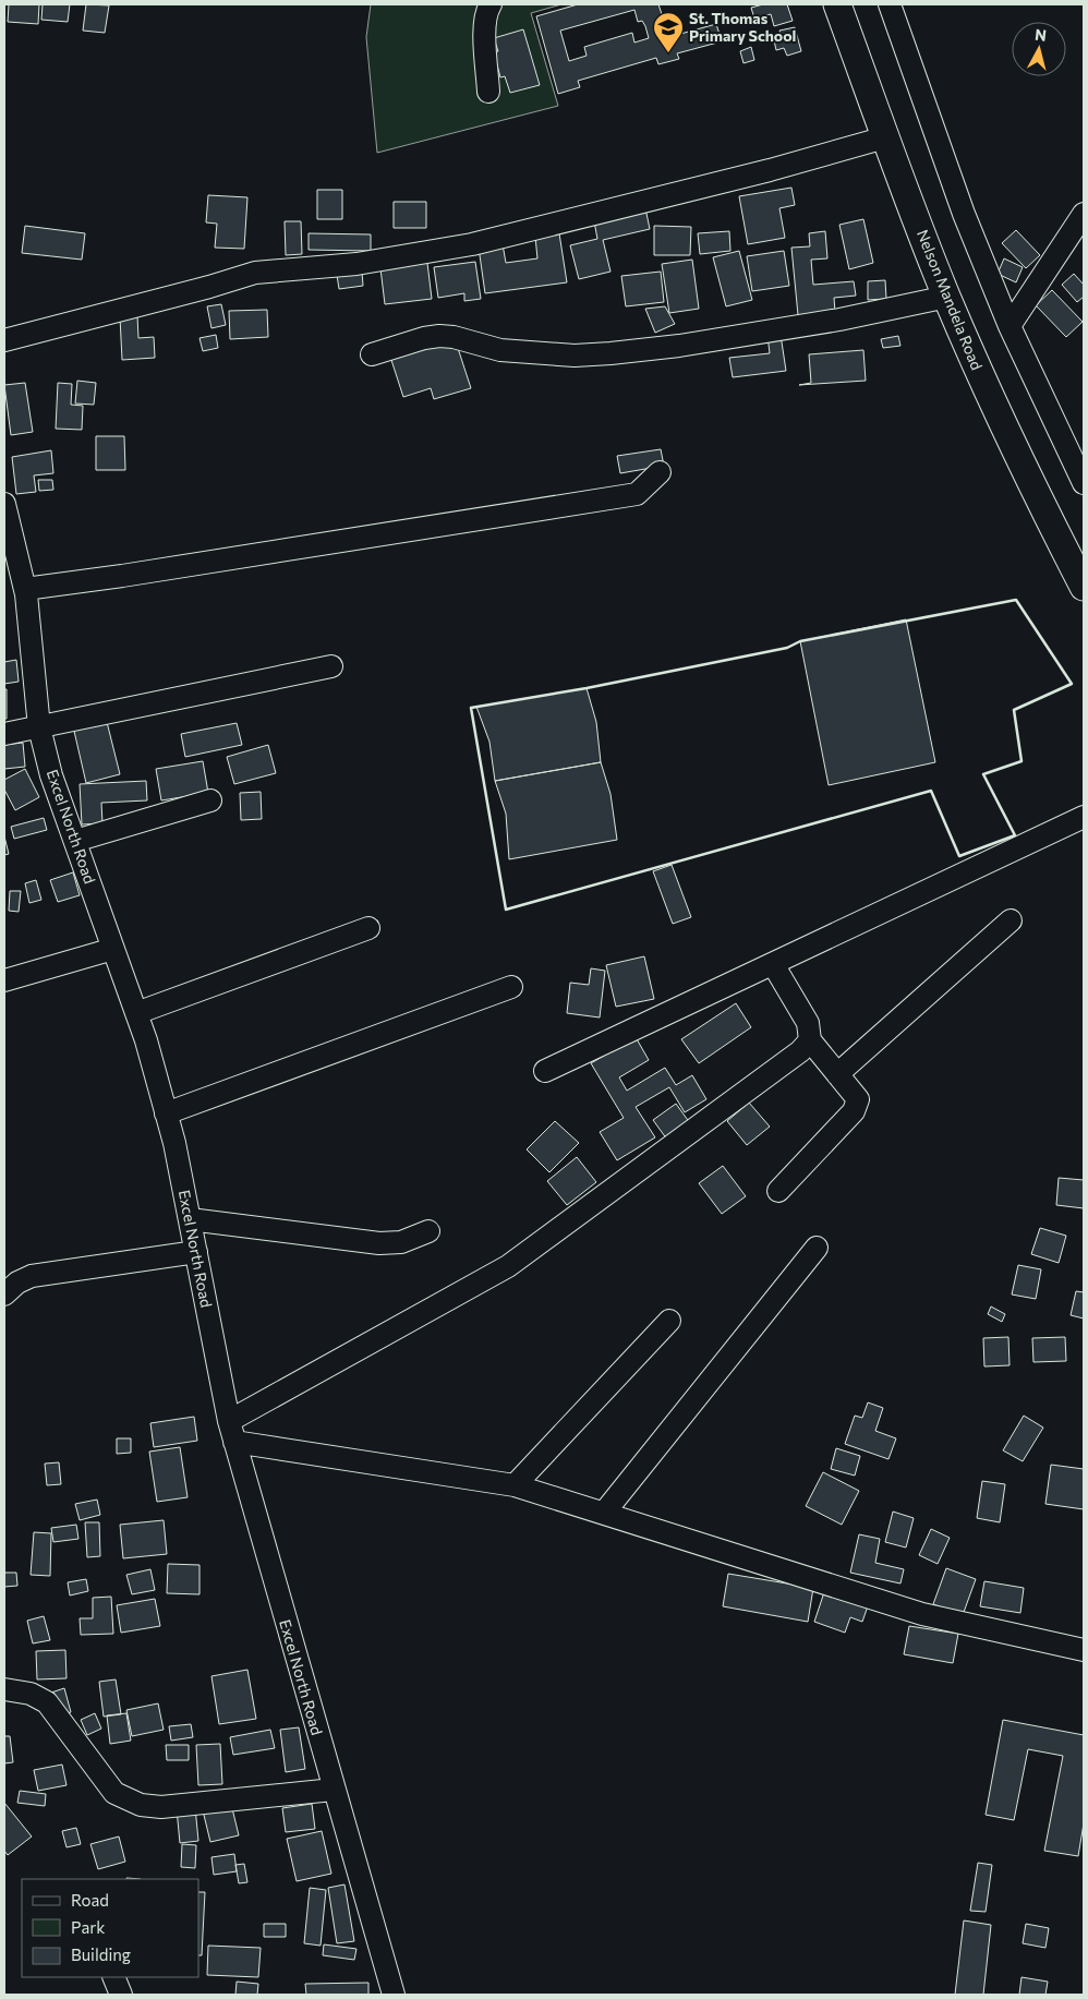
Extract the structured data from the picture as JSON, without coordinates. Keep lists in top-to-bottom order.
{
  "streets": {
    "main road": ["Nelson Mandela Road"],
    "street": ["Excel North Road"]
  },
  "places": {
    "school or university": ["St. Thomas Primary School"]
  },
  "legend": ["Road", "Park", "Building"],
  "north": "top"
}
